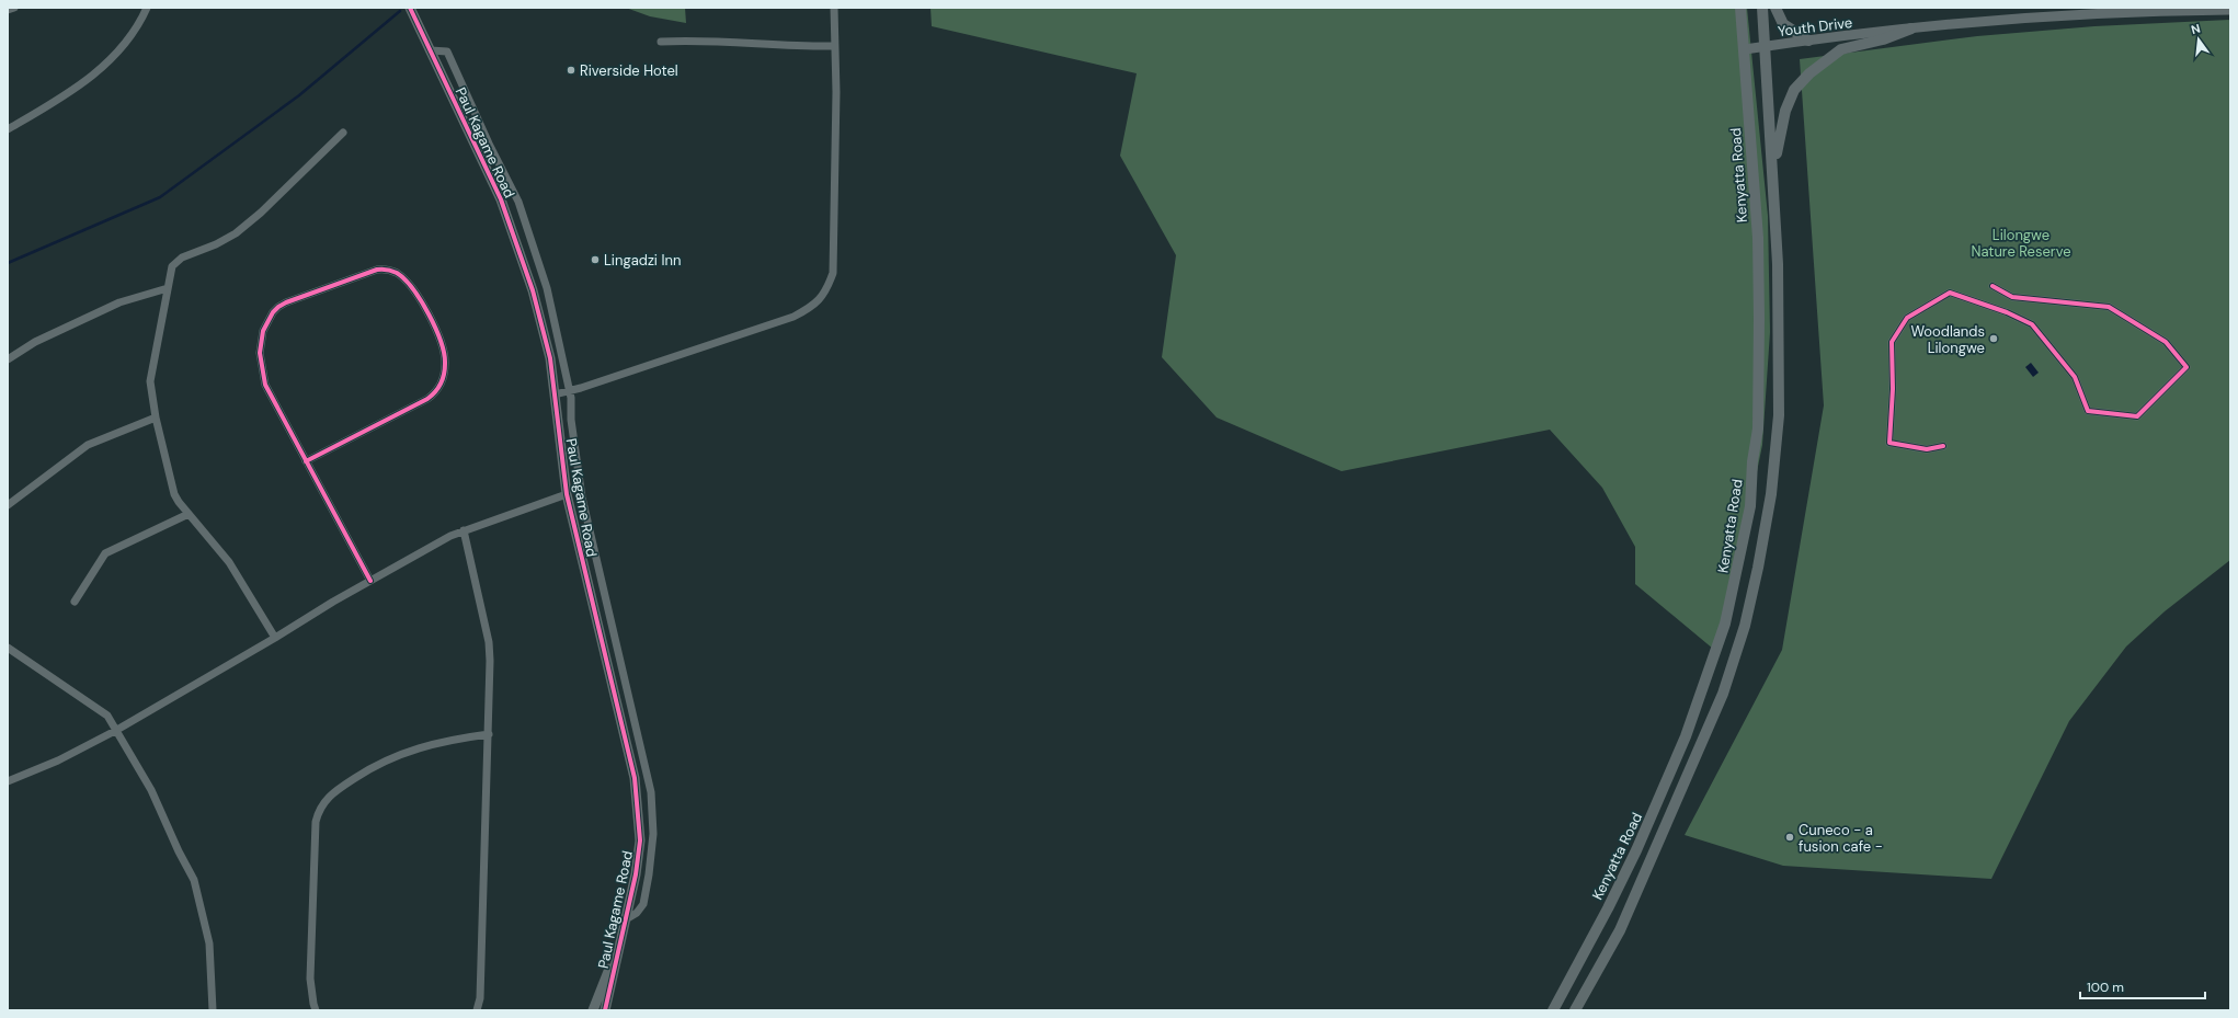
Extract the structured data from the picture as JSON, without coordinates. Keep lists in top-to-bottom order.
{
  "streets": {
    "main road": ["Kenyatta Road"],
    "street": ["Youth Drive", "Paul Kagame Road"]
  },
  "crossings": [
    ["Youth Drive", "Kenyatta Road"]
  ],
  "parks": ["Lilongwe Nature Reserve"],
  "places": [
    "Riverside Hotel",
    "Lingadzi Inn",
    "Woodlands Lilongwe",
    "Cuneco - a fusion cafe -"
  ],
  "scale_bar": "100 m",
  "north": "top"
}
